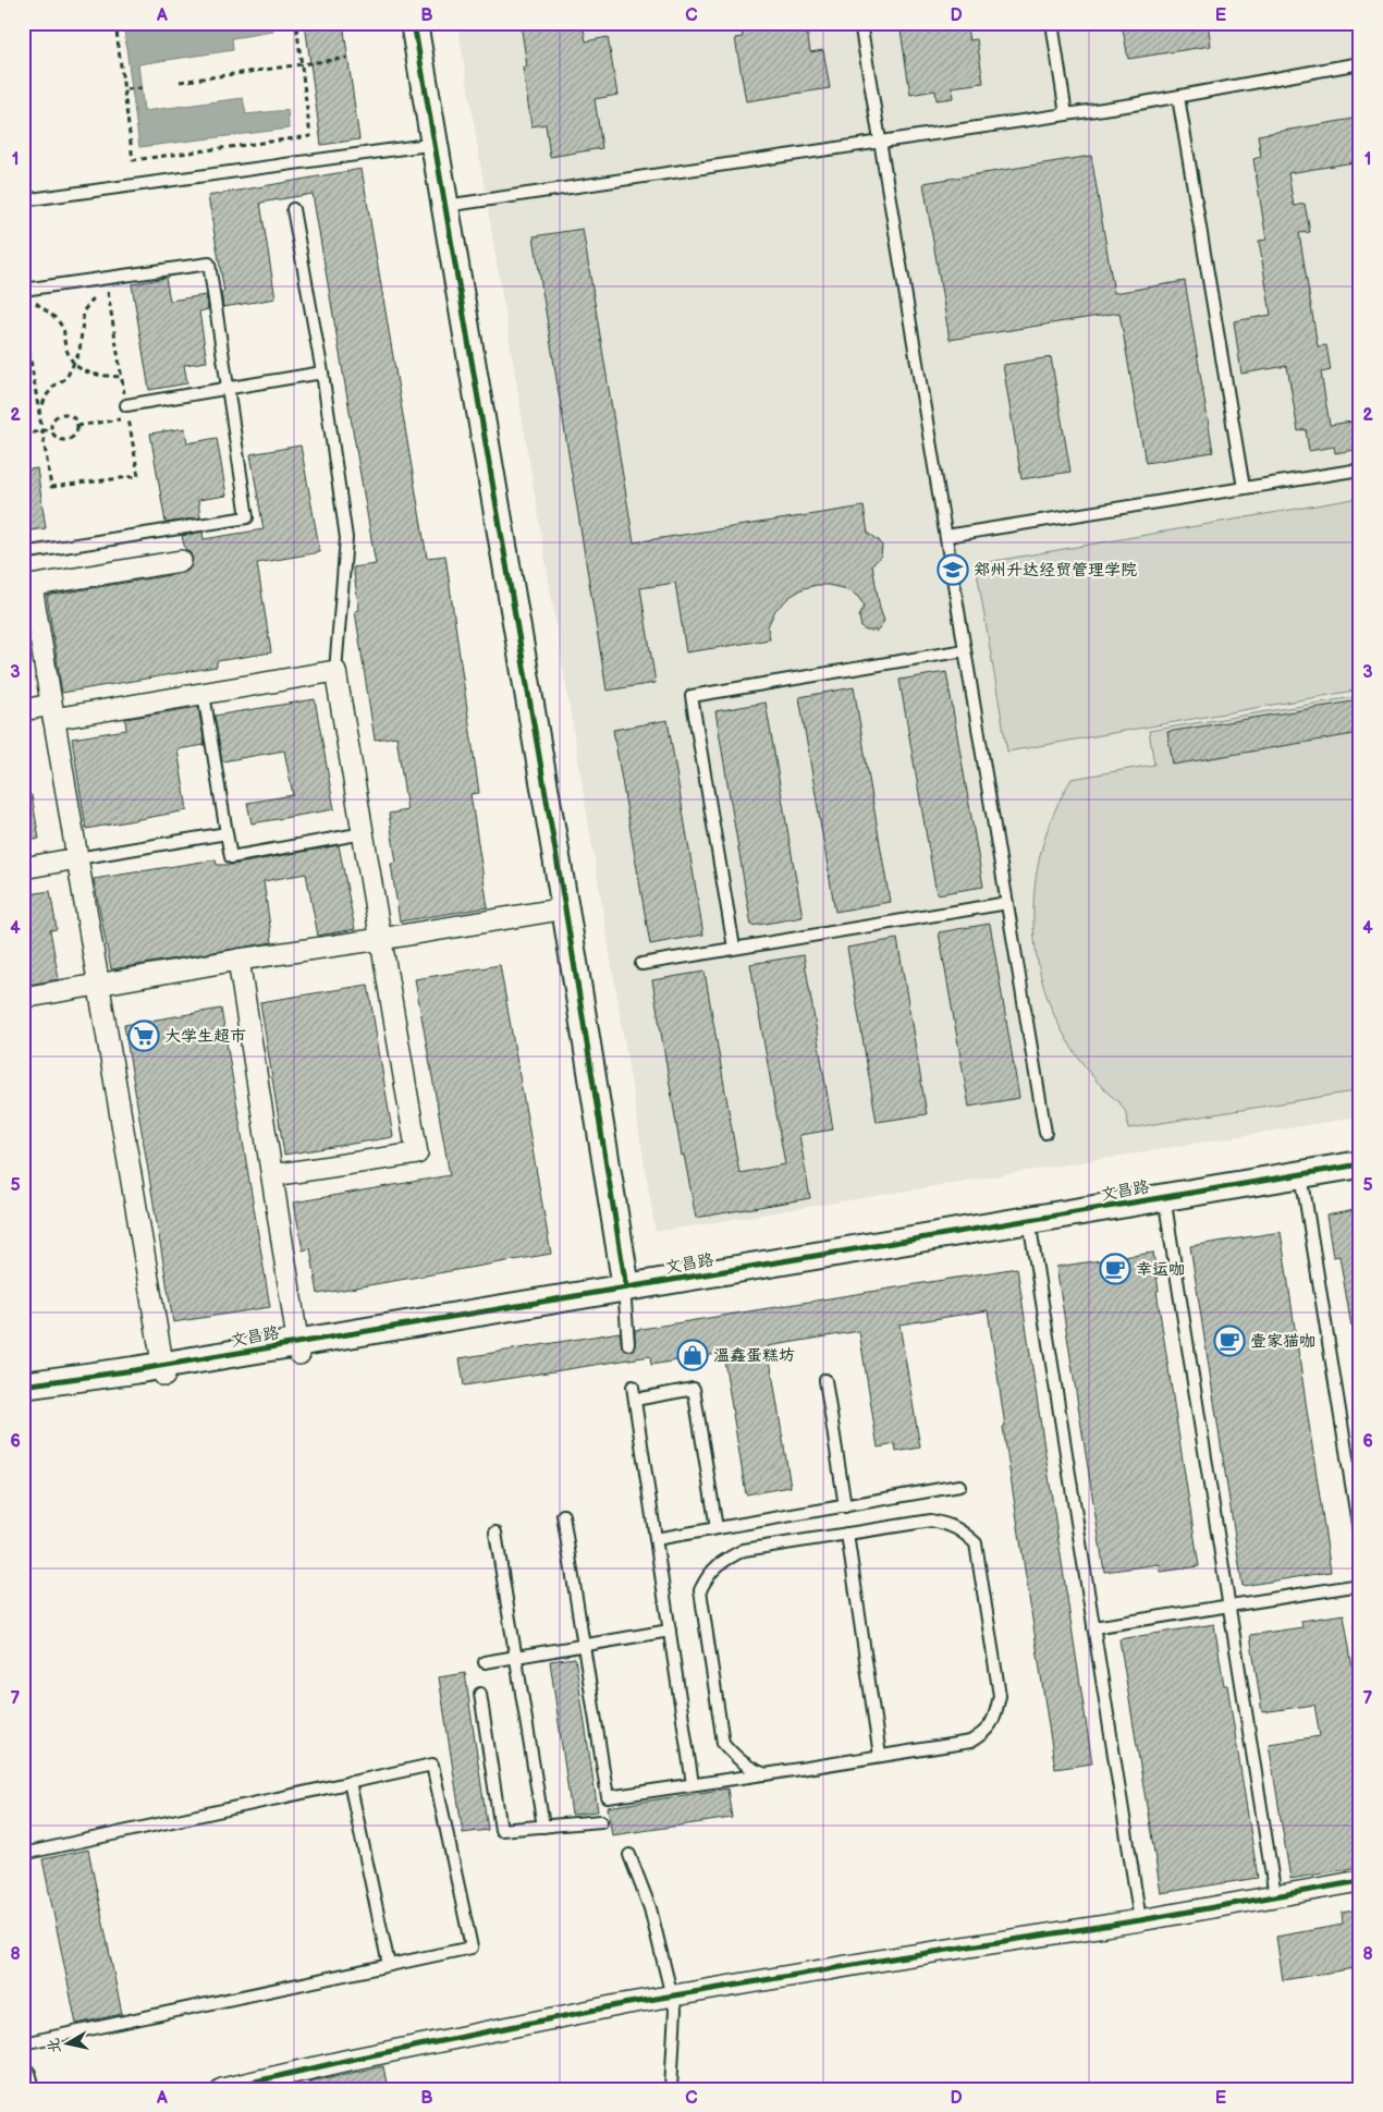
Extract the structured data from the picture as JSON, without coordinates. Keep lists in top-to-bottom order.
{
  "streets": {
    "street": ["文昌路"]
  },
  "places": {
    "school or university": ["郑州升达经贸管理学院"],
    "supermarket": ["大学生超市"],
    "cafe": ["幸运咖", "壹家猫咖"],
    "shop": ["温鑫蛋糕坊"]
  },
  "north": "left",
  "grid": {
    "columns": [
      "A",
      "B",
      "C",
      "D",
      "E"
    ],
    "rows": [
      "1",
      "2",
      "3",
      "4",
      "5",
      "6",
      "7",
      "8"
    ]
  }
}
